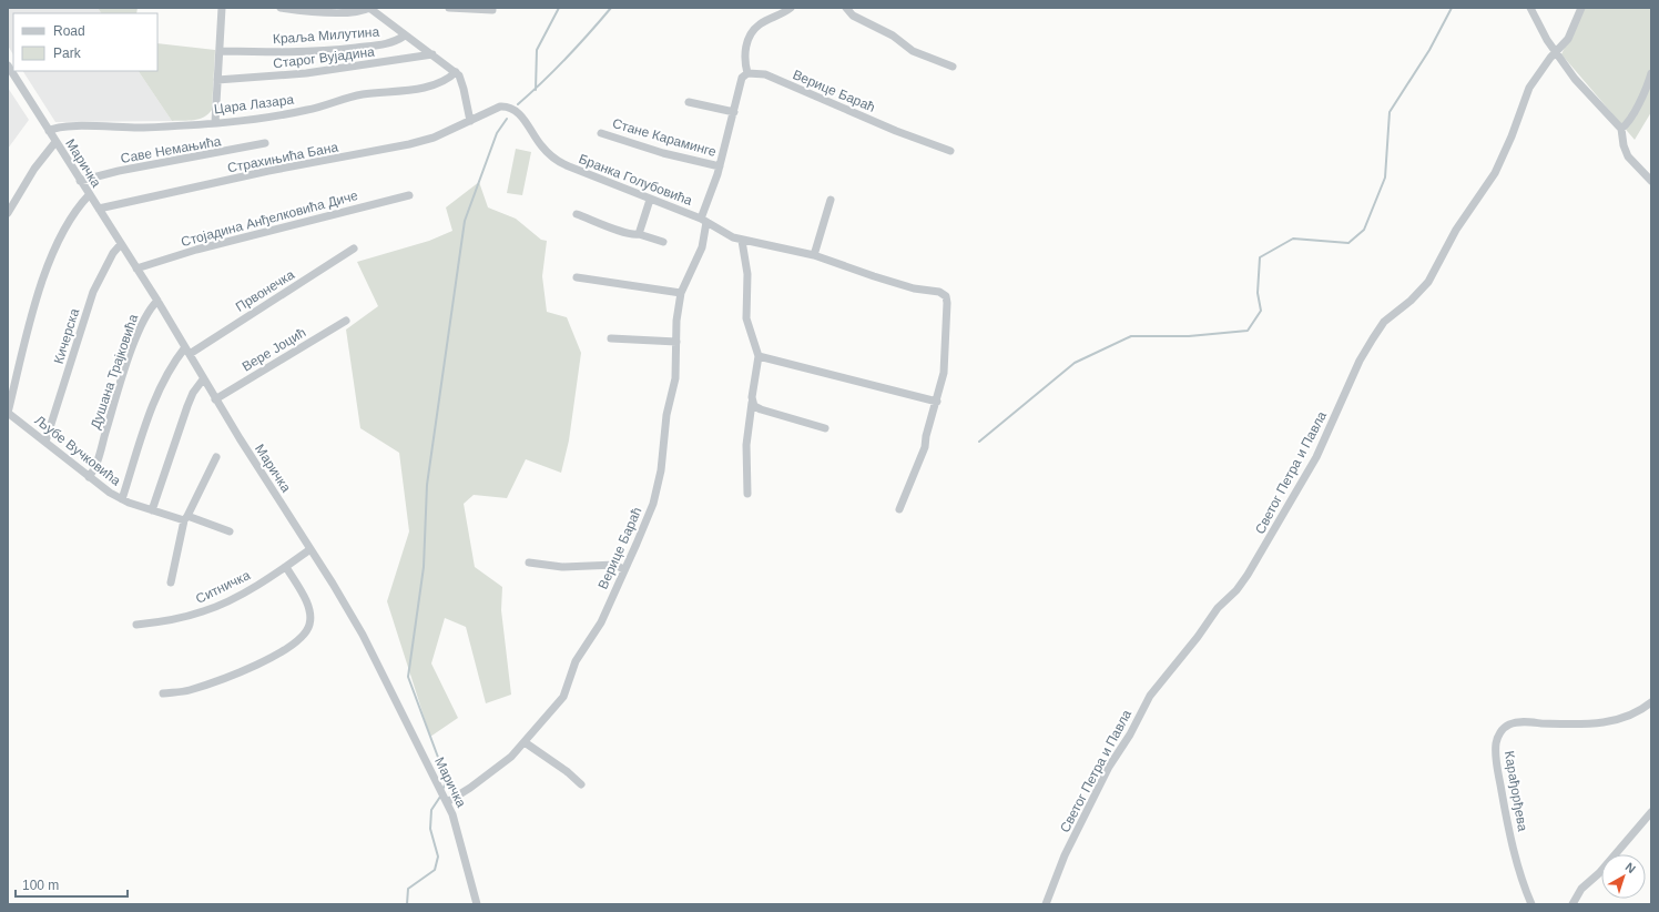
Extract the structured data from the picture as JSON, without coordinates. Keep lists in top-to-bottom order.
{
  "streets": {
    "street": [
      "Краља Милутина",
      "Старог Вујадина",
      "Верице Бараћ",
      "Цара Лазара",
      "Стане Караминге",
      "Саве Немањића",
      "Страхињића Бана",
      "Маричка",
      "Бранка Голубовића",
      "Стојадина Анђелковића Диче",
      "Првонечка",
      "Кичерска",
      "Вере Јоцић",
      "Душана Трајковића",
      "Љубе Вучковића",
      "Светог Петра и Павла",
      "Ситничка",
      "Карађорђева"
    ]
  },
  "crossings": [
    ["Верице Бараћ", "Стане Караминге"],
    ["Верице Бараћ", "Маричка"],
    ["Верице Бараћ", "Бранка Голубовића"],
    ["Цара Лазара", "Маричка"],
    ["Саве Немањића", "Маричка"],
    ["Страхињића Бана", "Маричка"],
    ["Страхињића Бана", "Бранка Голубовића"],
    ["Маричка", "Стојадина Анђелковића Диче"],
    ["Маричка", "Првонечка"],
    ["Маричка", "Кичерска"],
    ["Маричка", "Вере Јоцић"],
    ["Маричка", "Душана Трајковића"],
    ["Маричка", "Ситничка"],
    ["Кичерска", "Љубе Вучковића"],
    ["Душана Трајковића", "Љубе Вучковића"]
  ],
  "legend": ["Road", "Park"],
  "scale_bar": "100 m",
  "north": "top right"
}
